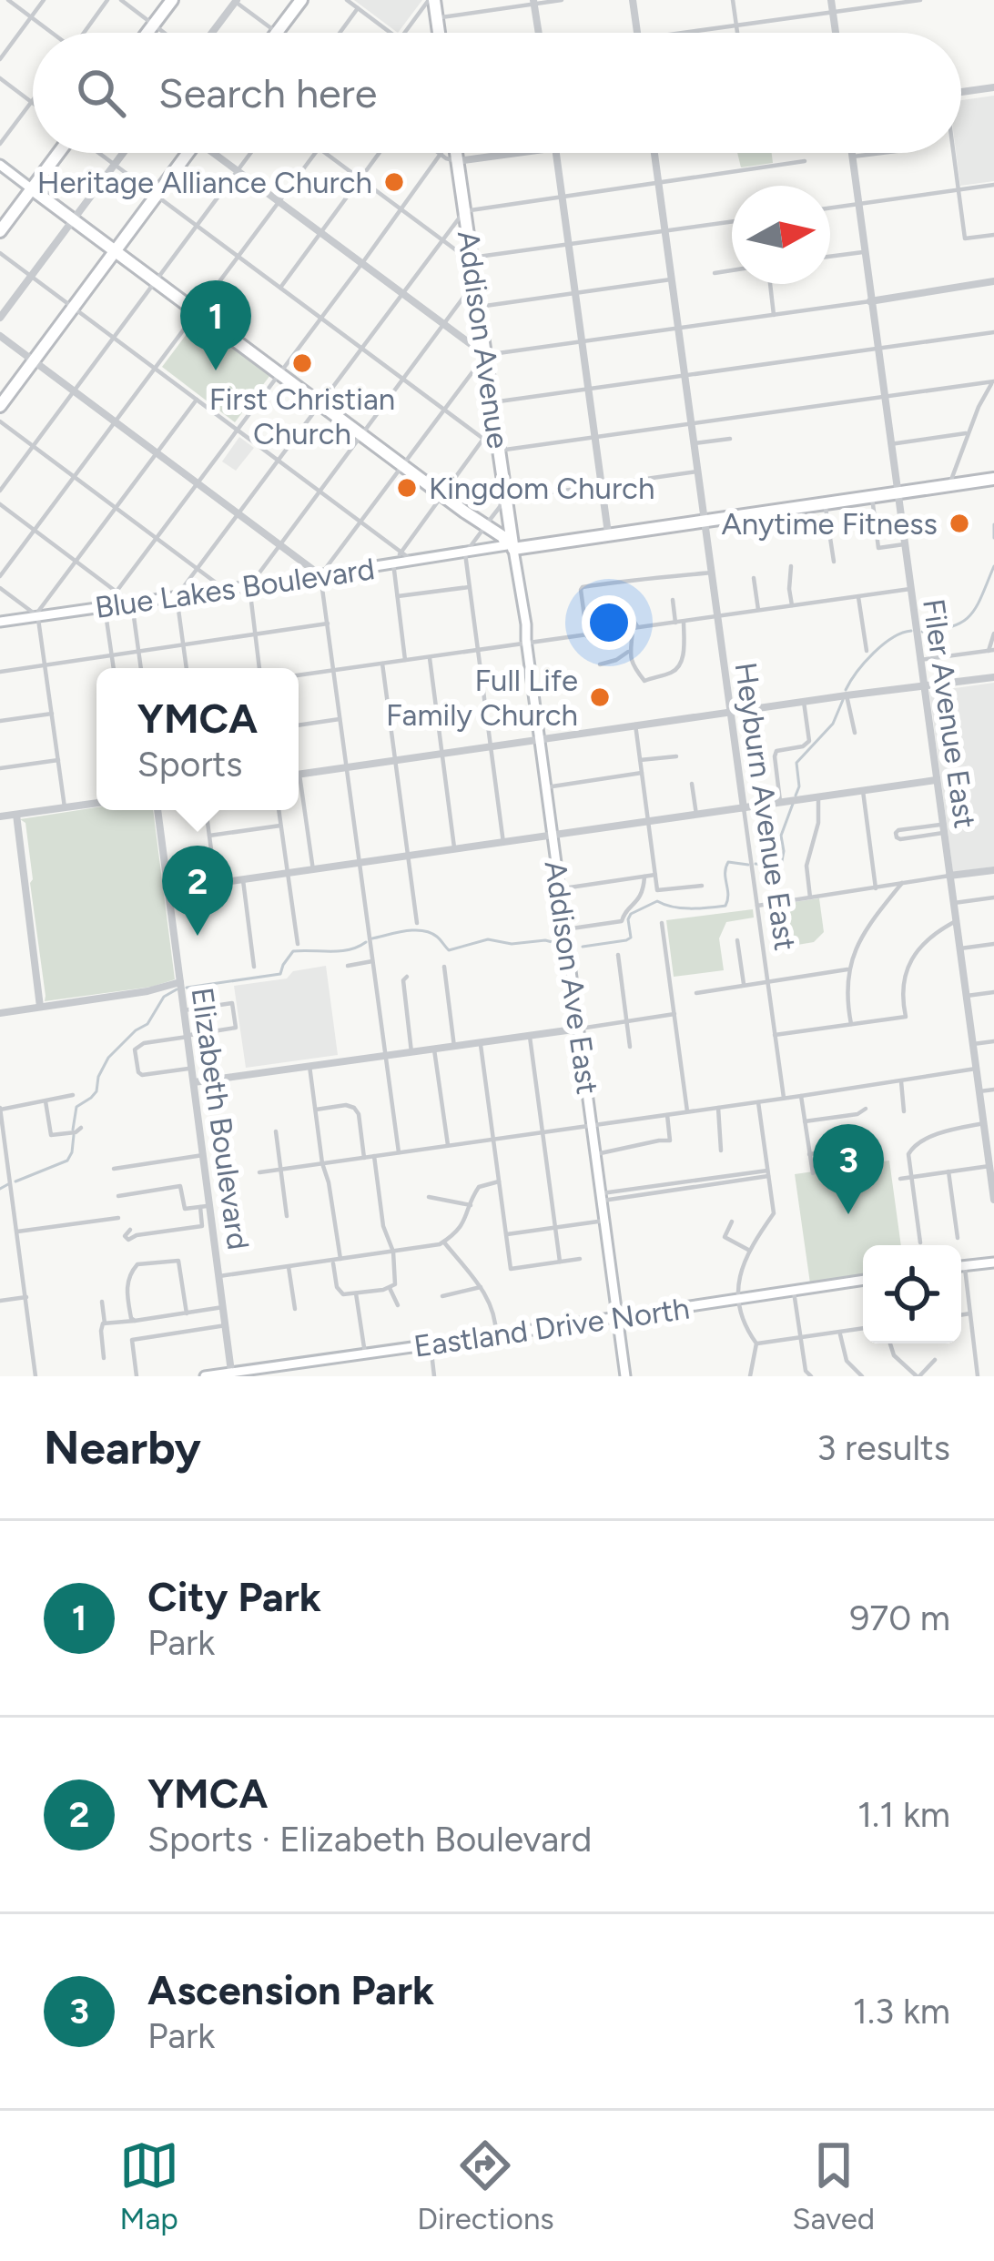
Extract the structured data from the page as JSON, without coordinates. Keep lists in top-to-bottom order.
{
  "streets": {
    "main road": [
      "Addison Avenue",
      "Blue Lakes Boulevard",
      "Addison Ave East",
      "Eastland Drive North"
    ],
    "street": ["Filer Avenue East", "Heyburn Avenue East", "Elizabeth Boulevard"]
  },
  "crossings": [
    ["Addison Avenue", "Blue Lakes Boulevard"],
    ["Addison Avenue", "Addison Ave East"],
    ["Blue Lakes Boulevard", "Addison Ave East"],
    ["Addison Ave East", "Eastland Drive North"],
    ["Elizabeth Boulevard", "Eastland Drive North"]
  ],
  "places": [
    "Heritage Alliance Church",
    "First Christian Church",
    "Kingdom Church",
    "Anytime Fitness",
    "Full Life Family Church"
  ],
  "north": "right",
  "page": {
    "search": "Search here",
    "pins": ["1", "2", "3"],
    "popup": ["YMCA", "Sports"],
    "heading": ["Nearby", "3 results"],
    "list": [
      {
        "mark": "1",
        "name": "City Park",
        "note": "Park",
        "value": "970 m"
      },
      {
        "mark": "2",
        "name": "YMCA",
        "note": "Sports · Elizabeth Boulevard",
        "value": "1.1 km"
      },
      {
        "mark": "3",
        "name": "Ascension Park",
        "note": "Park",
        "value": "1.3 km"
      }
    ],
    "nav": ["Map", "Directions", "Saved"]
  }
}
